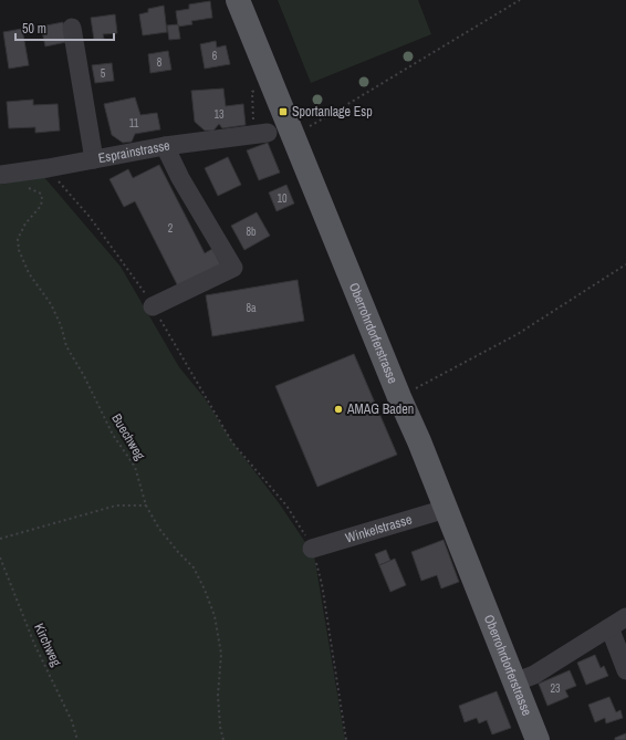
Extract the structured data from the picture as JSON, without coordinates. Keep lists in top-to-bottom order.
{
  "streets": {
    "main road": ["Oberrohrdorferstrasse"],
    "street": ["Esprainstrasse", "Winkelstrasse"],
    "path": ["Buechweg", "Kirchweg"]
  },
  "crossings": [
    ["Oberrohrdorferstrasse", "Winkelstrasse"]
  ],
  "places": {
    "transit": ["Sportanlage Esp"],
    "other": ["AMAG Baden"]
  },
  "house_numbers": [
    "6",
    "8",
    "5",
    "13",
    "11",
    "10",
    "2",
    "8b",
    "8a",
    "23"
  ],
  "scale_bar": "50 m"
}
